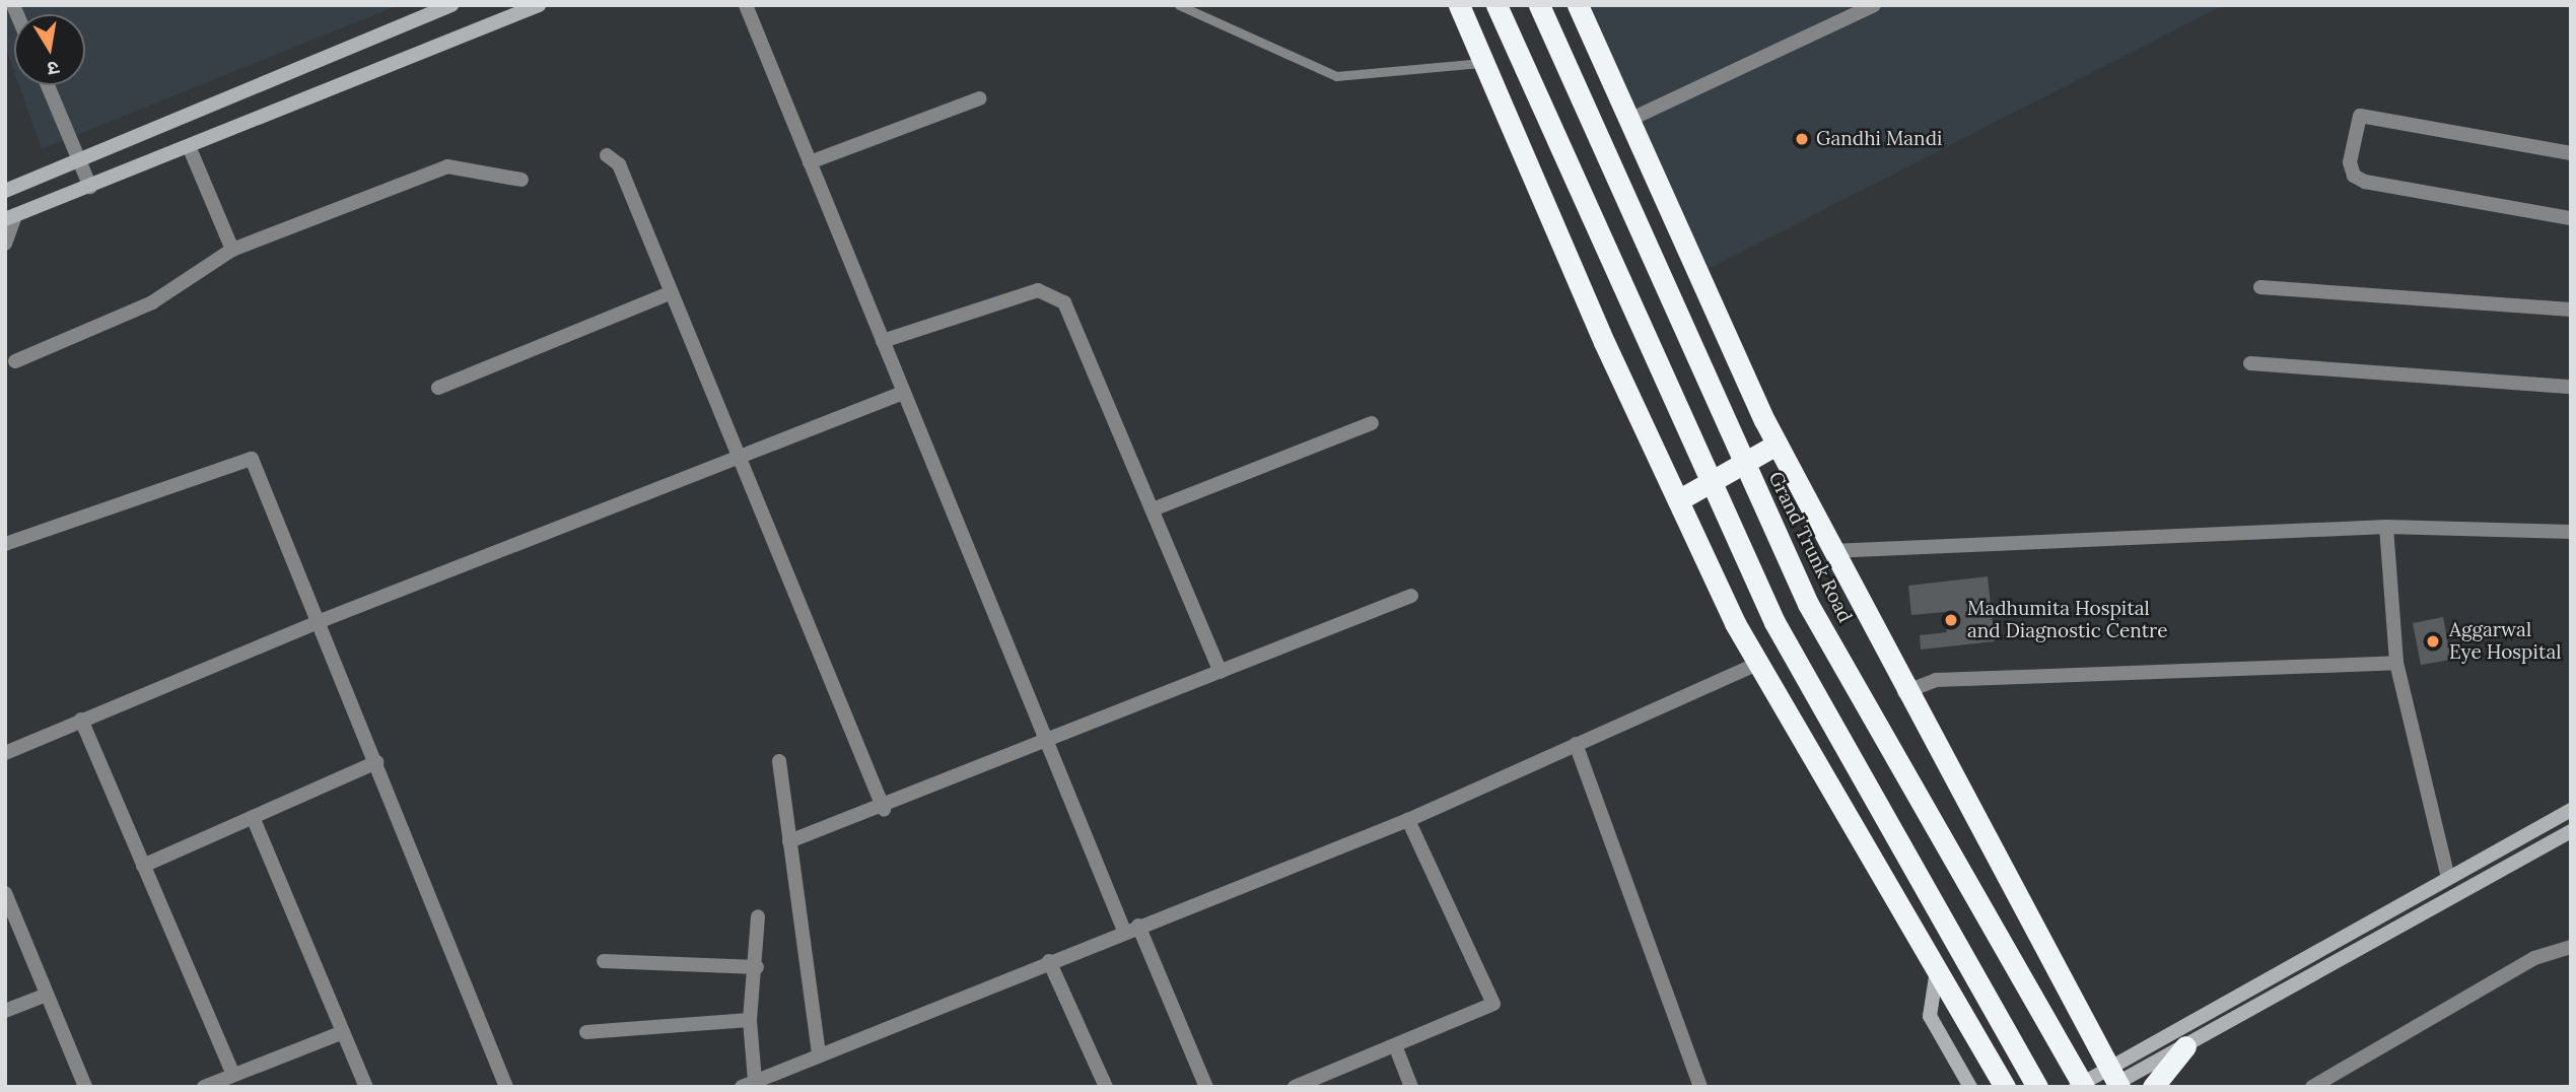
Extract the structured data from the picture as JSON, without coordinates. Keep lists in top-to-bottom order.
{
  "streets": {
    "highway": ["Grand Trunk Road"]
  },
  "places": ["Gandhi Mandi", "Madhumita Hospital and Diagnostic Centre", "Aggarwal Eye Hospital"],
  "north": "bottom"
}
